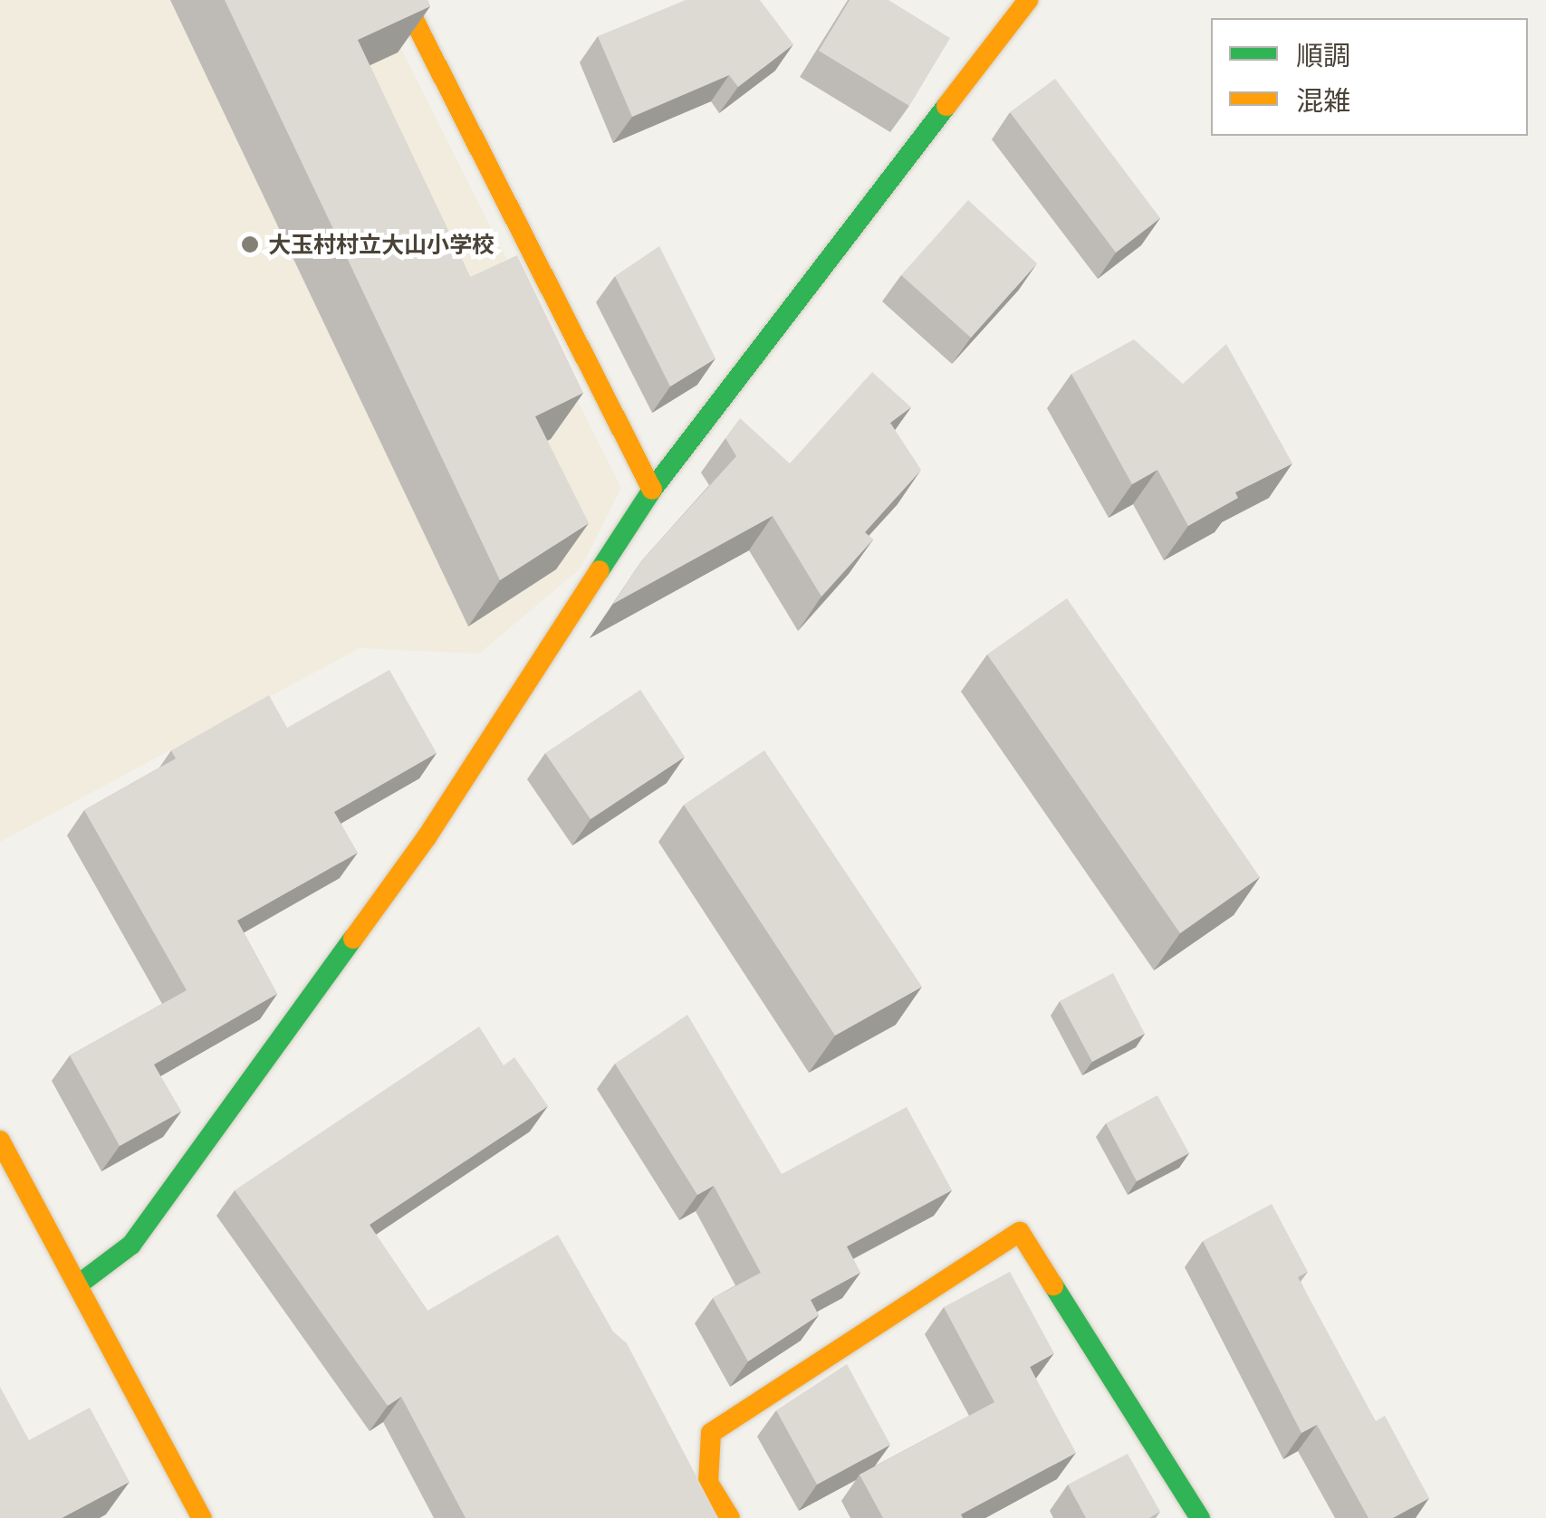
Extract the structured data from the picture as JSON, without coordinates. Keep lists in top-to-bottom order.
{
  "places": ["大玉村村立大山小学校"],
  "legend": ["順調", "混雑"]
}
